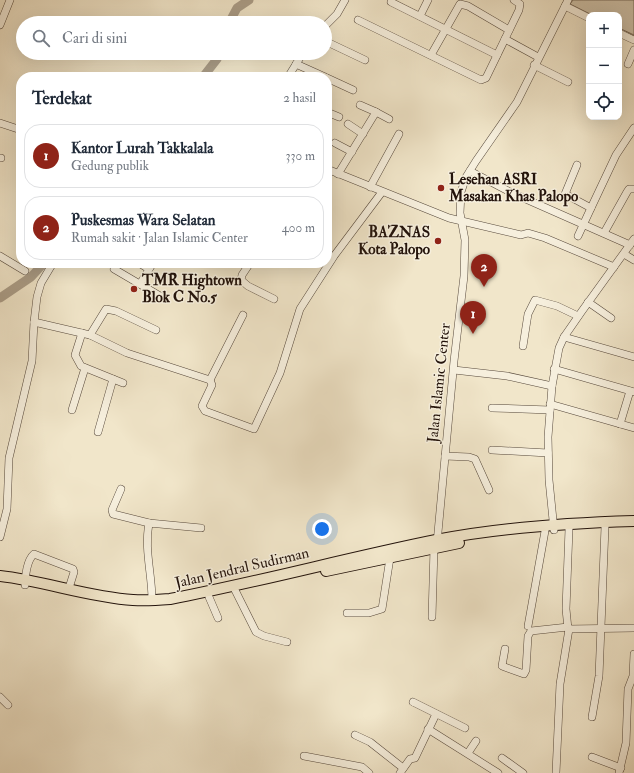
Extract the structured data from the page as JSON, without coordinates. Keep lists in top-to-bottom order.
{
  "streets": {
    "highway": ["Jalan Jendral Sudirman"],
    "street": ["Jalan Islamic Center"]
  },
  "crossings": [
    ["Jalan Islamic Center", "Jalan Jendral Sudirman"]
  ],
  "places": ["Lesehan ASRI Masakan Khas Palopo", "BAZNAS Kota Palopo", "TMR Hightown Blok C No.5"],
  "page": {
    "map_buttons": ["+", "−"],
    "search": "Cari di sini",
    "heading": ["Terdekat", "2 hasil"],
    "list": [
      {
        "mark": "1",
        "name": "Kantor Lurah Takkalala",
        "note": "Gedung publik",
        "value": "330 m"
      },
      {
        "mark": "2",
        "name": "Puskesmas Wara Selatan",
        "note": "Rumah sakit · Jalan Islamic Center",
        "value": "400 m"
      }
    ],
    "pins": ["2", "1"]
  }
}
